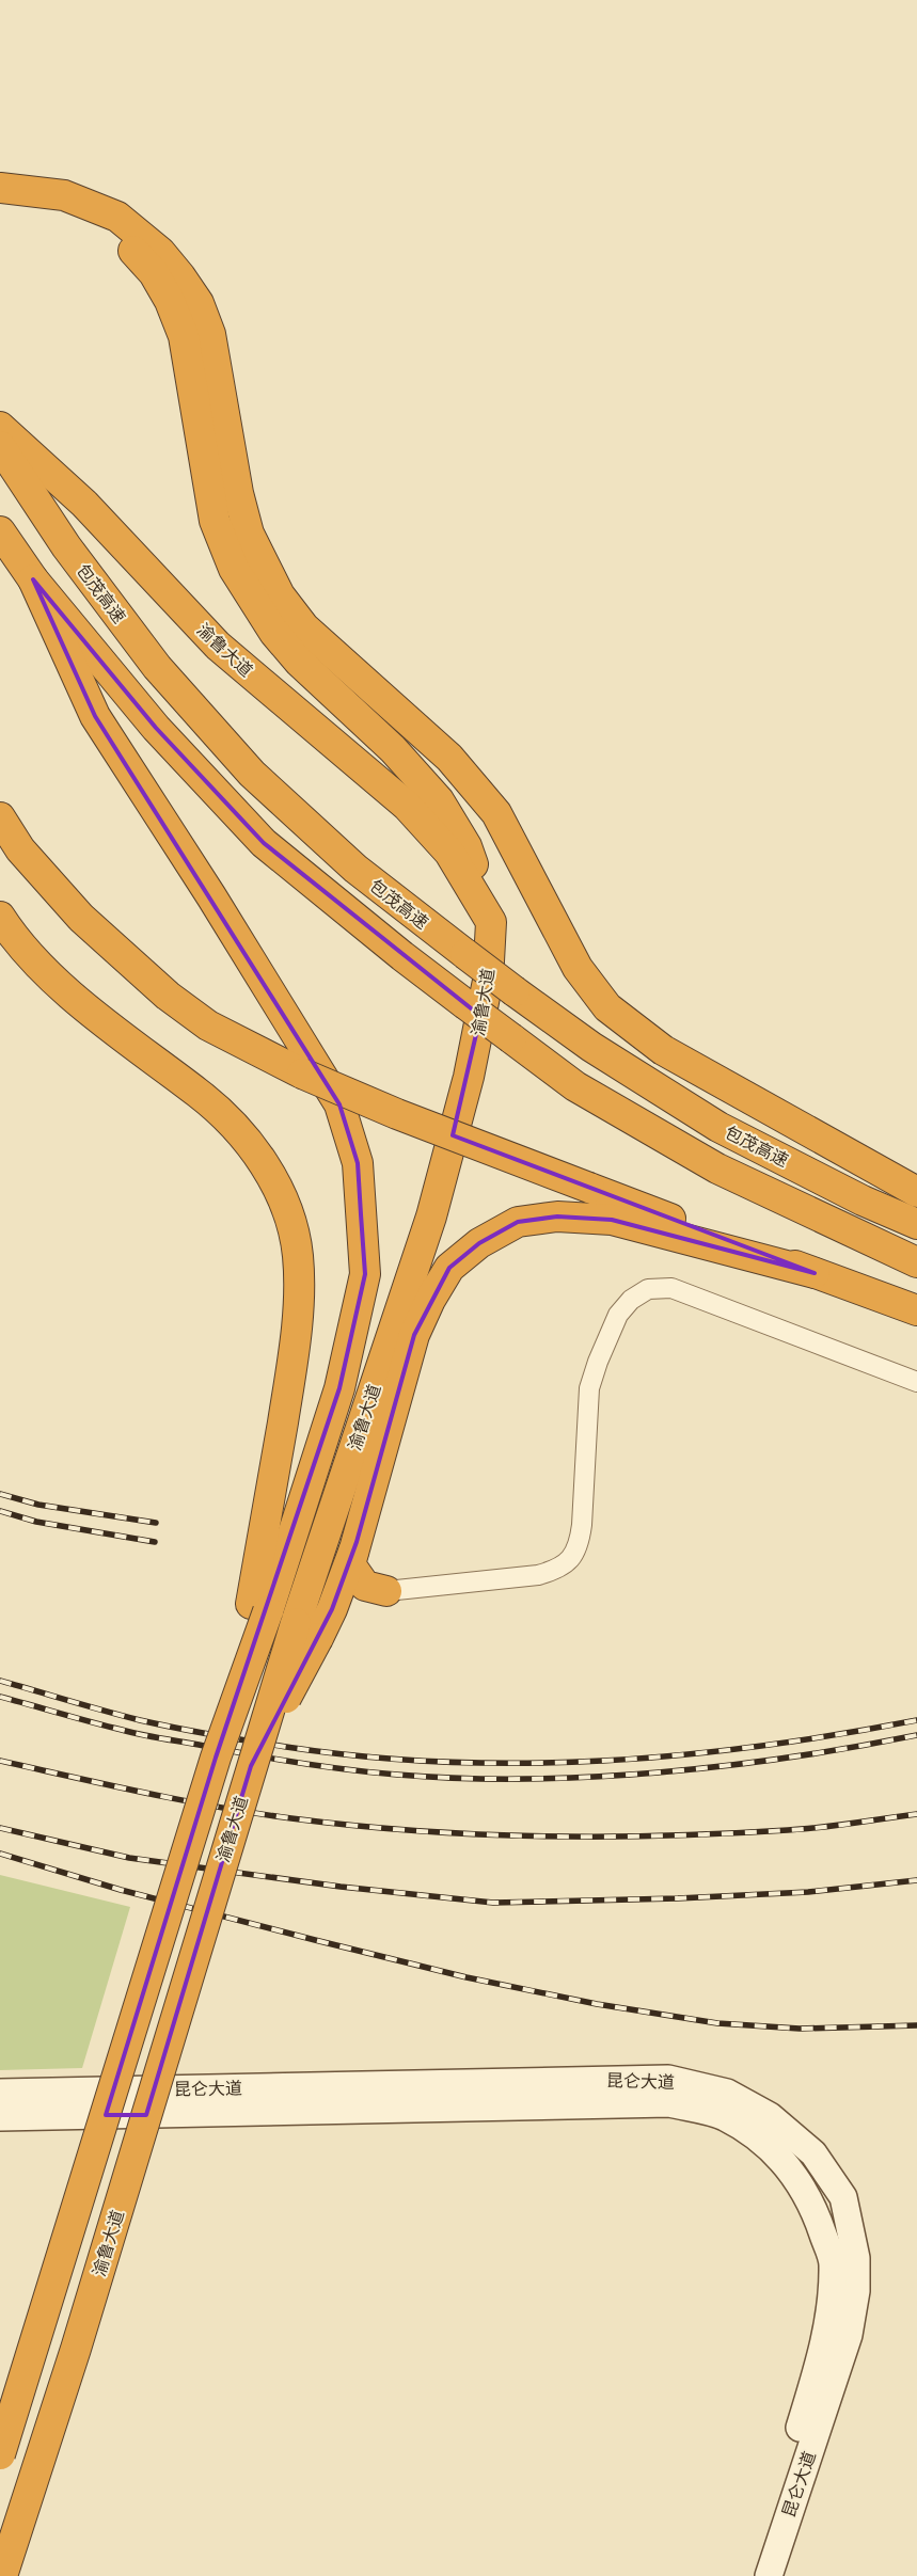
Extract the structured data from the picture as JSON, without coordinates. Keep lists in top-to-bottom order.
{
  "streets": {
    "highway": ["包茂高速", "渝鲁大道"],
    "street": ["昆仑大道"]
  }
}
